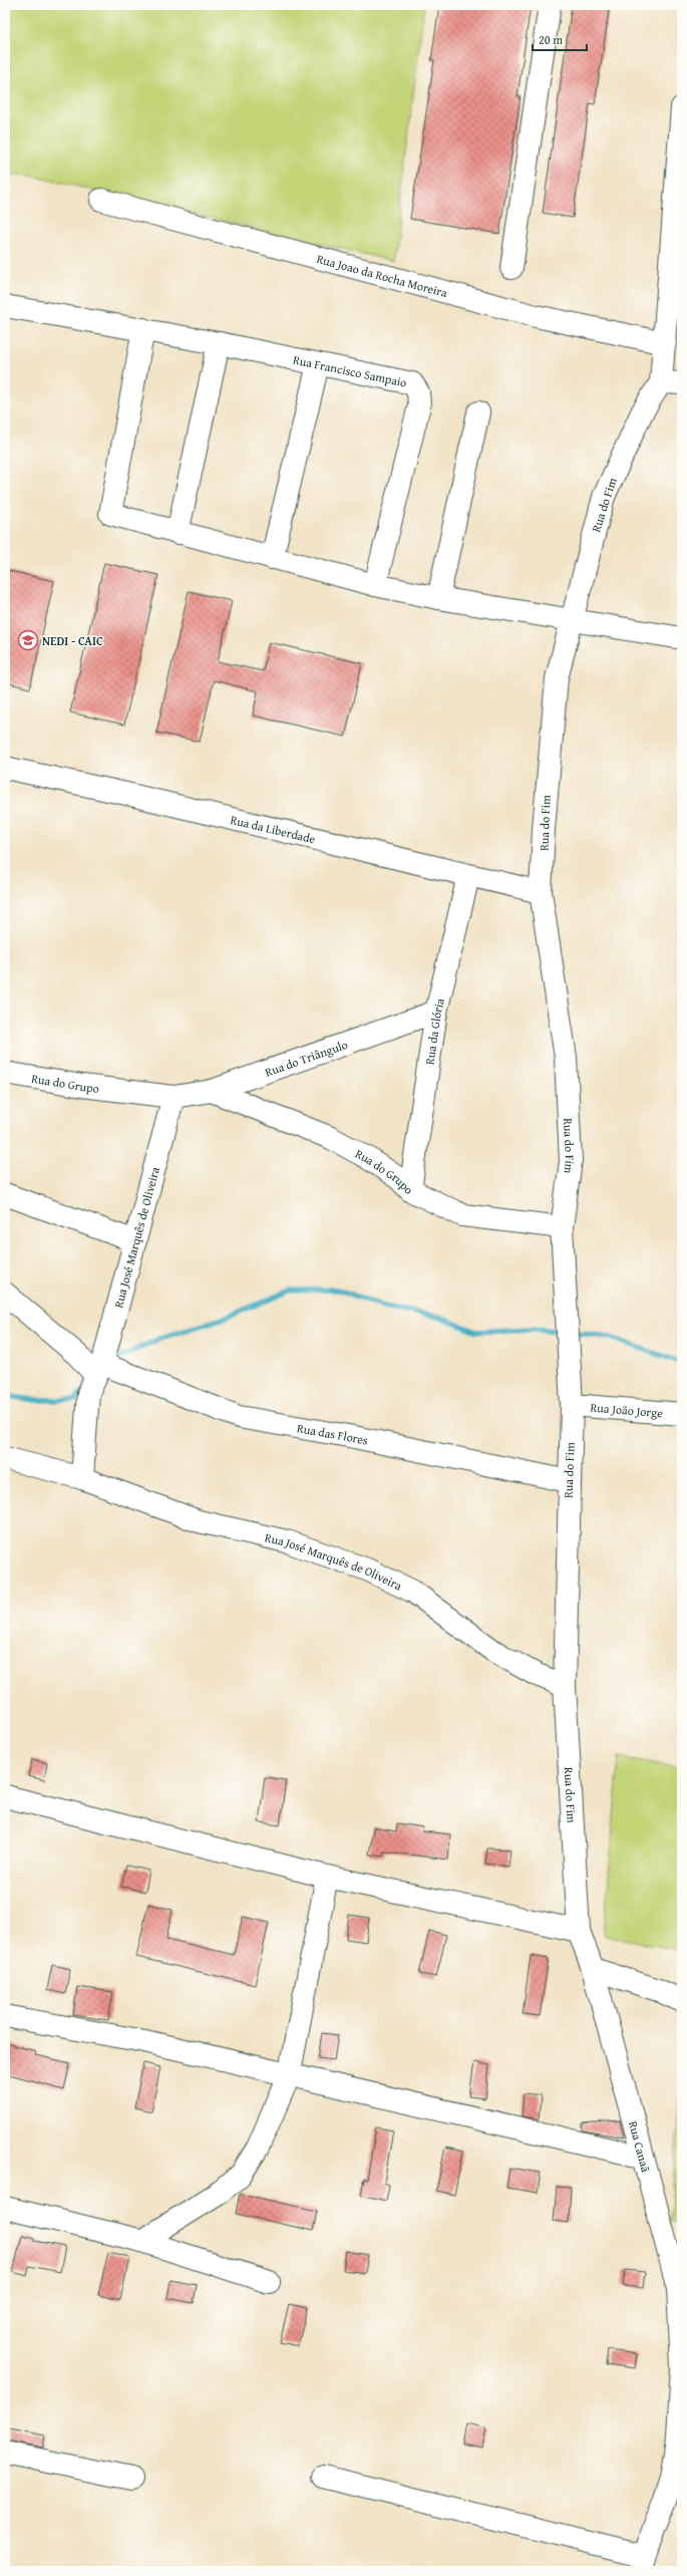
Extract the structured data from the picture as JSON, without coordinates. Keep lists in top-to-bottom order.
{
  "streets": {
    "street": [
      "Rua Joao da Rocha Moreira",
      "Rua Francisco Sampaio",
      "Rua do Fim",
      "Rua da Liberdade",
      "Rua da Glória",
      "Rua do Triângulo",
      "Rua do Grupo",
      "Rua José Marquês de Oliveira",
      "Rua João Jorge",
      "Rua das Flores",
      "Rua Canaã"
    ]
  },
  "crossings": [
    ["Rua do Fim", "Rua da Liberdade"],
    ["Rua do Fim", "Rua do Grupo"],
    ["Rua do Fim", "Rua José Marquês de Oliveira"],
    ["Rua do Fim", "Rua João Jorge"],
    ["Rua do Fim", "Rua das Flores"],
    ["Rua do Fim", "Rua Canaã"],
    ["Rua da Liberdade", "Rua da Glória"],
    ["Rua da Glória", "Rua do Triângulo"],
    ["Rua da Glória", "Rua do Grupo"],
    ["Rua do Triângulo", "Rua do Grupo"],
    ["Rua do Triângulo", "Rua José Marquês de Oliveira"],
    ["Rua do Grupo", "Rua José Marquês de Oliveira"],
    ["Rua José Marquês de Oliveira", "Rua das Flores"]
  ],
  "places": {
    "school or university": ["NEDI - CAIC"]
  },
  "scale_bar": "20 m"
}
